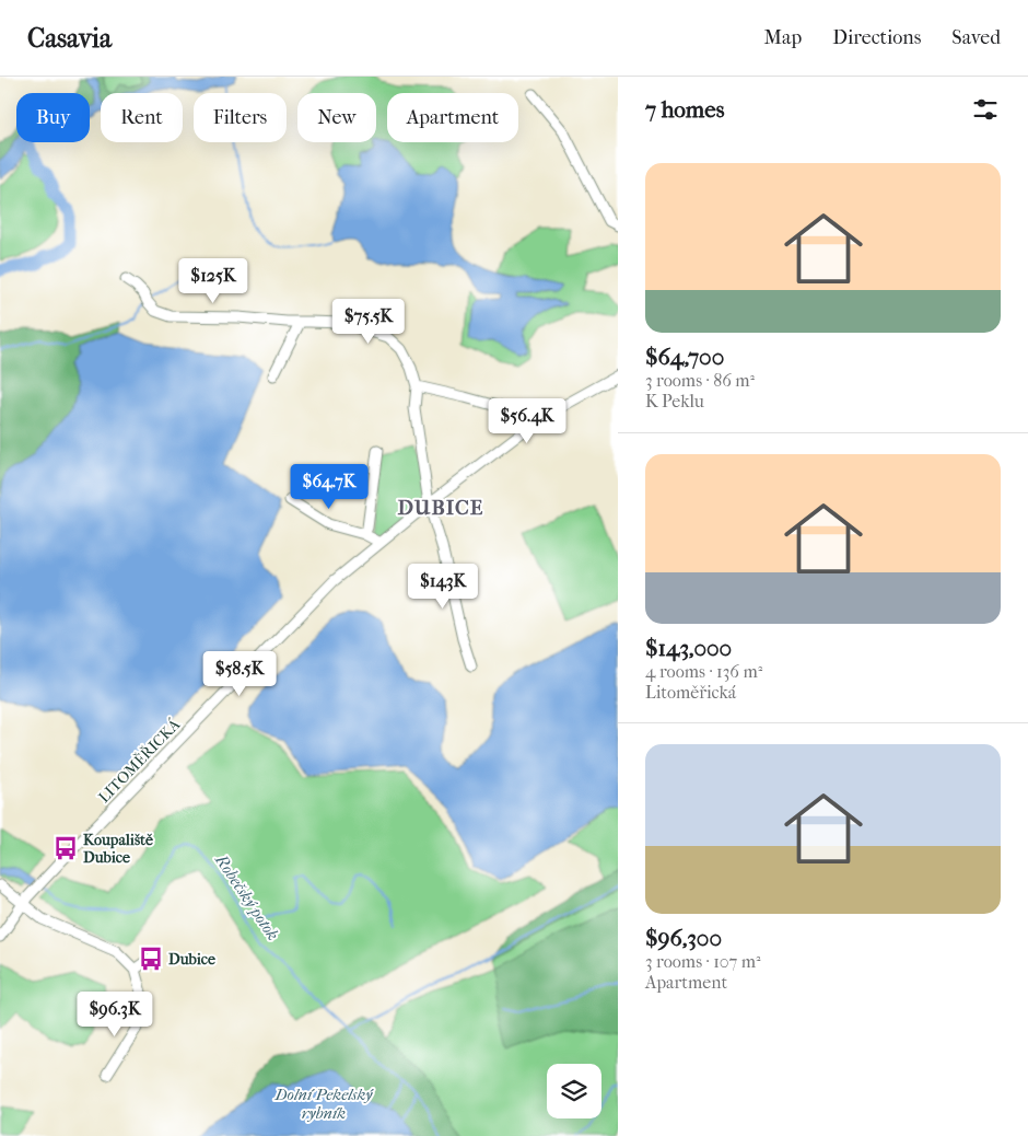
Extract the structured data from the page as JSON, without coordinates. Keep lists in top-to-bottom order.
{
  "streets": {
    "street": ["LITOMĚŘICKÁ"]
  },
  "districts": ["DUBICE"],
  "water": ["Robečský potok", "Dolní Pekelský rybník"],
  "places": {
    "bus stop": ["Koupaliště Dubice", "Dubice"]
  },
  "page": {
    "header": "Casavia",
    "nav": ["Map", "Directions", "Saved"],
    "heading": "7 homes",
    "chip": [
      "Buy",
      "Rent",
      "Filters",
      "New",
      "Apartment"
    ],
    "list": [
      {
        "name": "$64,700",
        "note": "3 rooms · 86 m² · K Peklu"
      },
      {
        "name": "$143,000",
        "note": "4 rooms · 136 m² · Litoměřická"
      },
      {
        "name": "$96,300",
        "note": "3 rooms · 107 m² · Apartment"
      }
    ],
    "price": [
      "$125K",
      "$75.5K",
      "$56.4K",
      "$64.7K",
      "$143K",
      "$58.5K",
      "$96.3K"
    ]
  }
}
